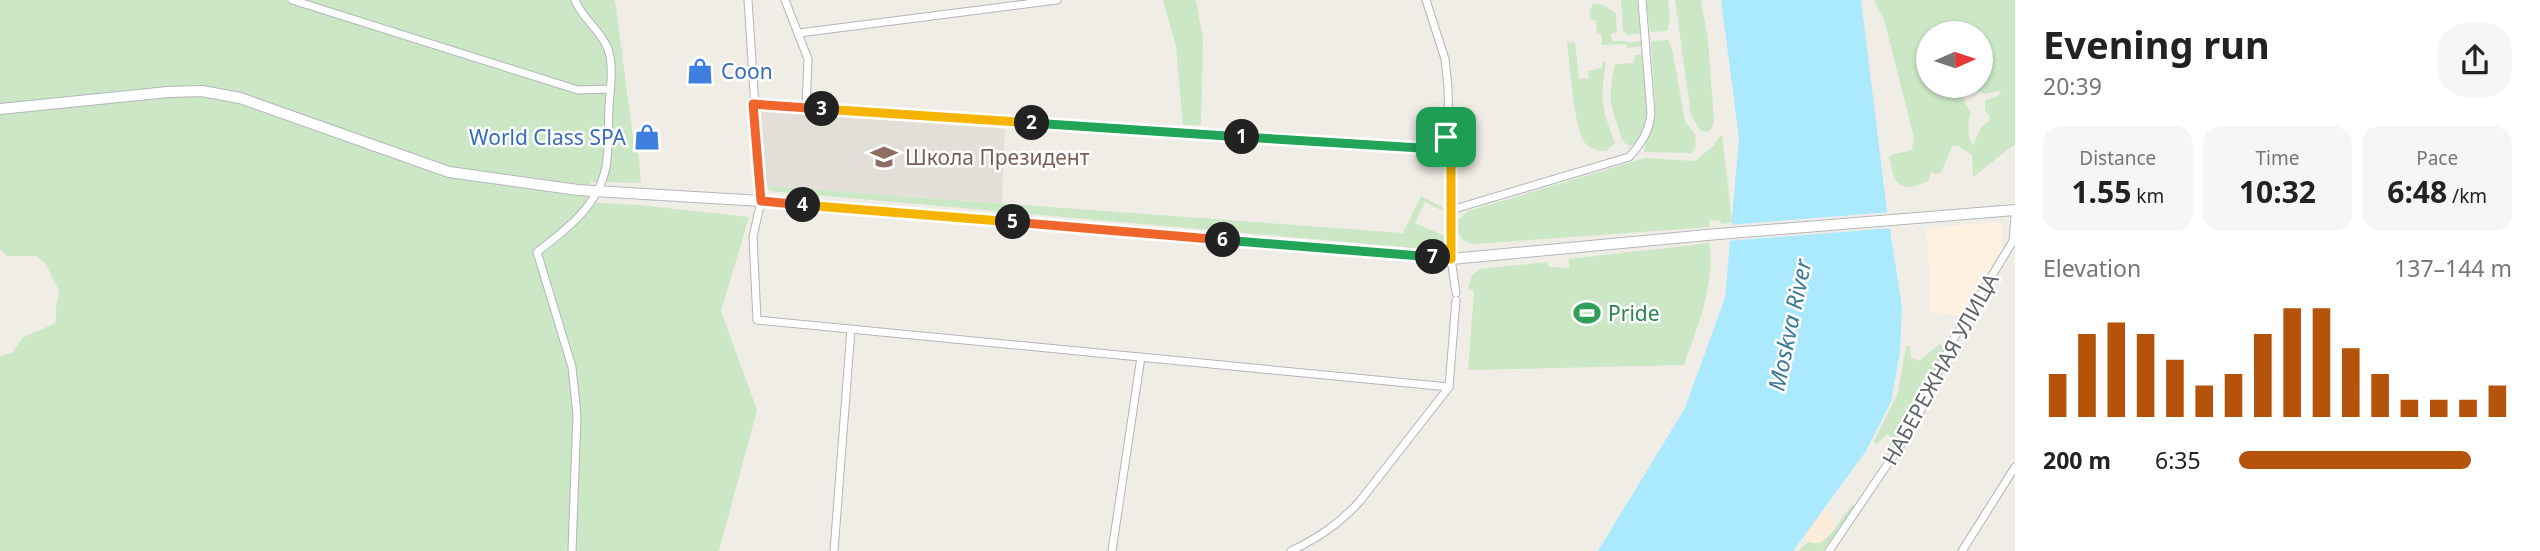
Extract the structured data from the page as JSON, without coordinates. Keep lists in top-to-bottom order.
{
  "streets": {
    "street": ["НАБЕРЕЖНАЯ УЛИЦА"]
  },
  "water": ["Moskva River"],
  "places": {
    "shop": ["Coon", "World Class SPA"],
    "school or university": ["Школа Президент"],
    "sports": ["Pride"]
  },
  "north": "right",
  "page": {
    "heading": ["Evening run", "20:39"],
    "pins": [
      "3",
      "2",
      "1",
      "4",
      "5",
      "6",
      "7"
    ],
    "stats": [
      ["Distance", "1.55 km"],
      ["Time", "10:32"],
      ["Pace", "6:48 /km"]
    ],
    "chart": ["Elevation", "137–144 m"],
    "list": [
      {
        "name": "200 m",
        "note": "6:35"
      }
    ]
  }
}
